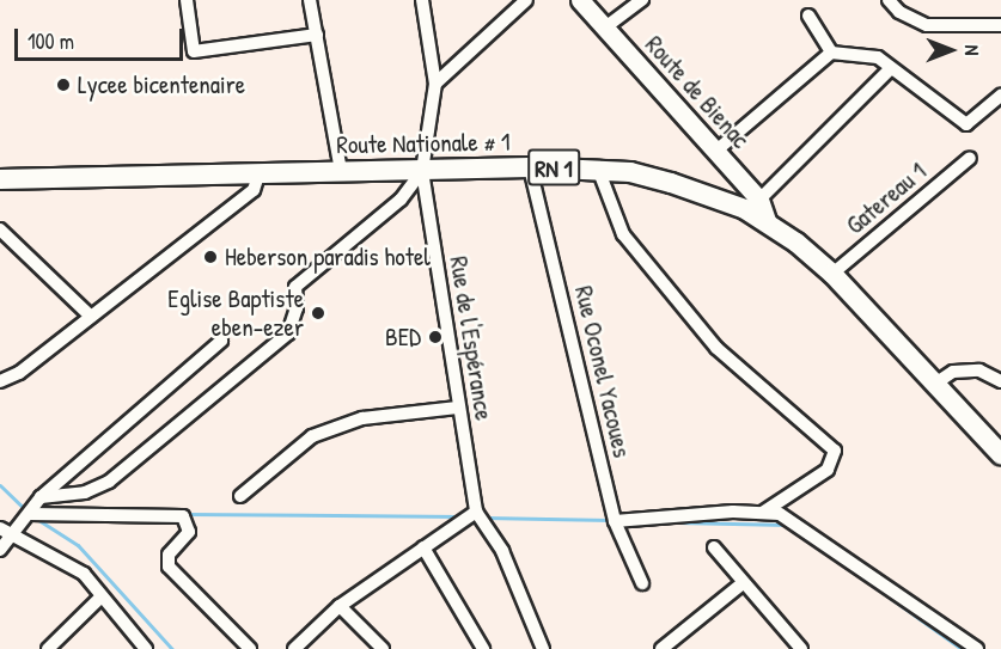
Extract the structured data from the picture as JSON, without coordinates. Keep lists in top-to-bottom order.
{
  "streets": {
    "main road": ["Route de Bienac", "Route Nationale # 1", "RN 1"],
    "street": ["Gatereau 1", "Rue de l'Espérance", "Rue Oconel Yacoues"]
  },
  "crossings": [
    ["Route de Bienac", "Route Nationale # 1"],
    ["Route Nationale # 1", "Gatereau 1"],
    ["Route Nationale # 1", "Rue de l'Espérance"],
    ["Route Nationale # 1", "Rue Oconel Yacoues"]
  ],
  "places": [
    "Lycee bicentenaire",
    "Heberson paradis hotel",
    "Eglise Baptiste eben-ezer",
    "BED"
  ],
  "scale_bar": "100 m",
  "north": "right"
}
